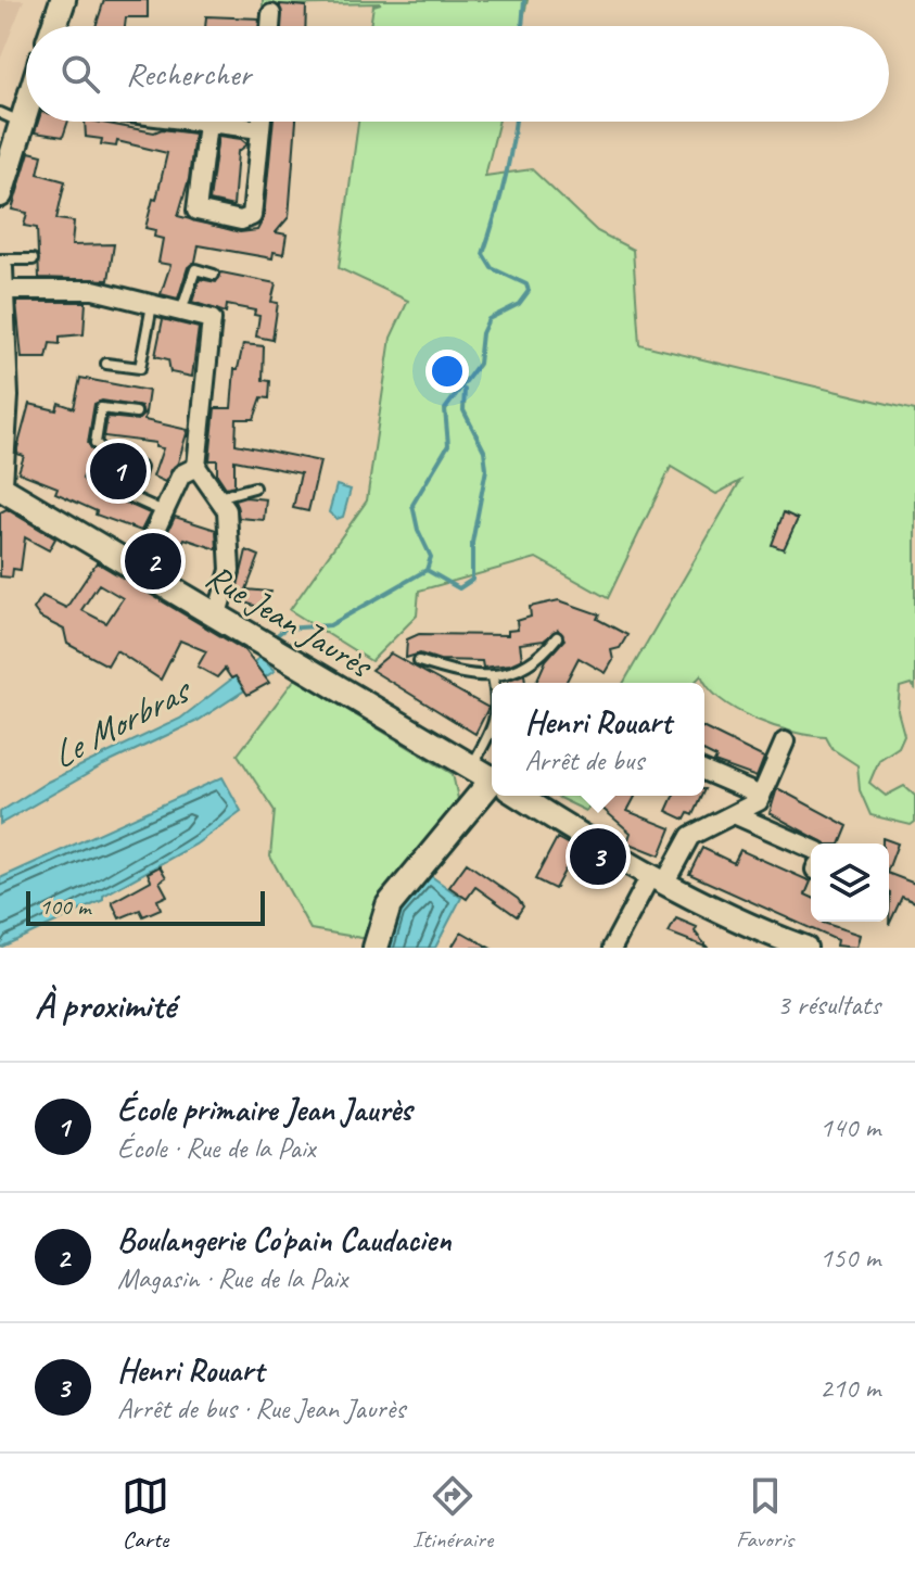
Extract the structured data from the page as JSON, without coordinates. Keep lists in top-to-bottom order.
{
  "streets": {
    "main road": ["Rue Jean Jaurès"]
  },
  "water": ["Le Morbras"],
  "scale_bar": "100 m",
  "page": {
    "search": "Rechercher",
    "pins": ["1", "2", "3"],
    "popup": ["Henri Rouart", "Arrêt de bus"],
    "scale": "100 m",
    "heading": ["À proximité", "3 résultats"],
    "list": [
      {
        "mark": "1",
        "name": "École primaire Jean Jaurès",
        "note": "École · Rue de la Paix",
        "value": "140 m"
      },
      {
        "mark": "2",
        "name": "Boulangerie Co'pain Caudacien",
        "note": "Magasin · Rue de la Paix",
        "value": "150 m"
      },
      {
        "mark": "3",
        "name": "Henri Rouart",
        "note": "Arrêt de bus · Rue Jean Jaurès",
        "value": "210 m"
      }
    ],
    "nav": ["Carte", "Itinéraire", "Favoris"]
  }
}
